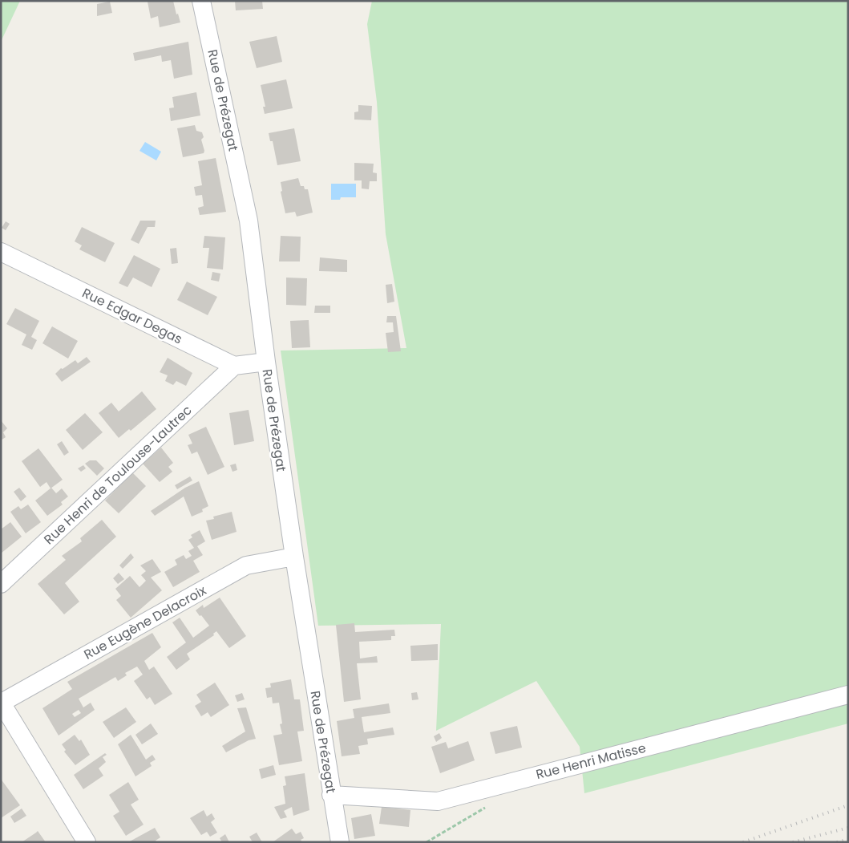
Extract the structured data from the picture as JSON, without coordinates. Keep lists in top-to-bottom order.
{
  "streets": {
    "street": [
      "Rue de Prézegat",
      "Rue Edgar Degas",
      "Rue Henri de Toulouse-Lautrec",
      "Rue Eugène Delacroix",
      "Rue Henri Matisse"
    ]
  },
  "crossings": [
    ["Rue de Prézegat", "Rue Eugène Delacroix"],
    ["Rue de Prézegat", "Rue Henri Matisse"],
    ["Rue Edgar Degas", "Rue Henri de Toulouse-Lautrec"]
  ]
}
